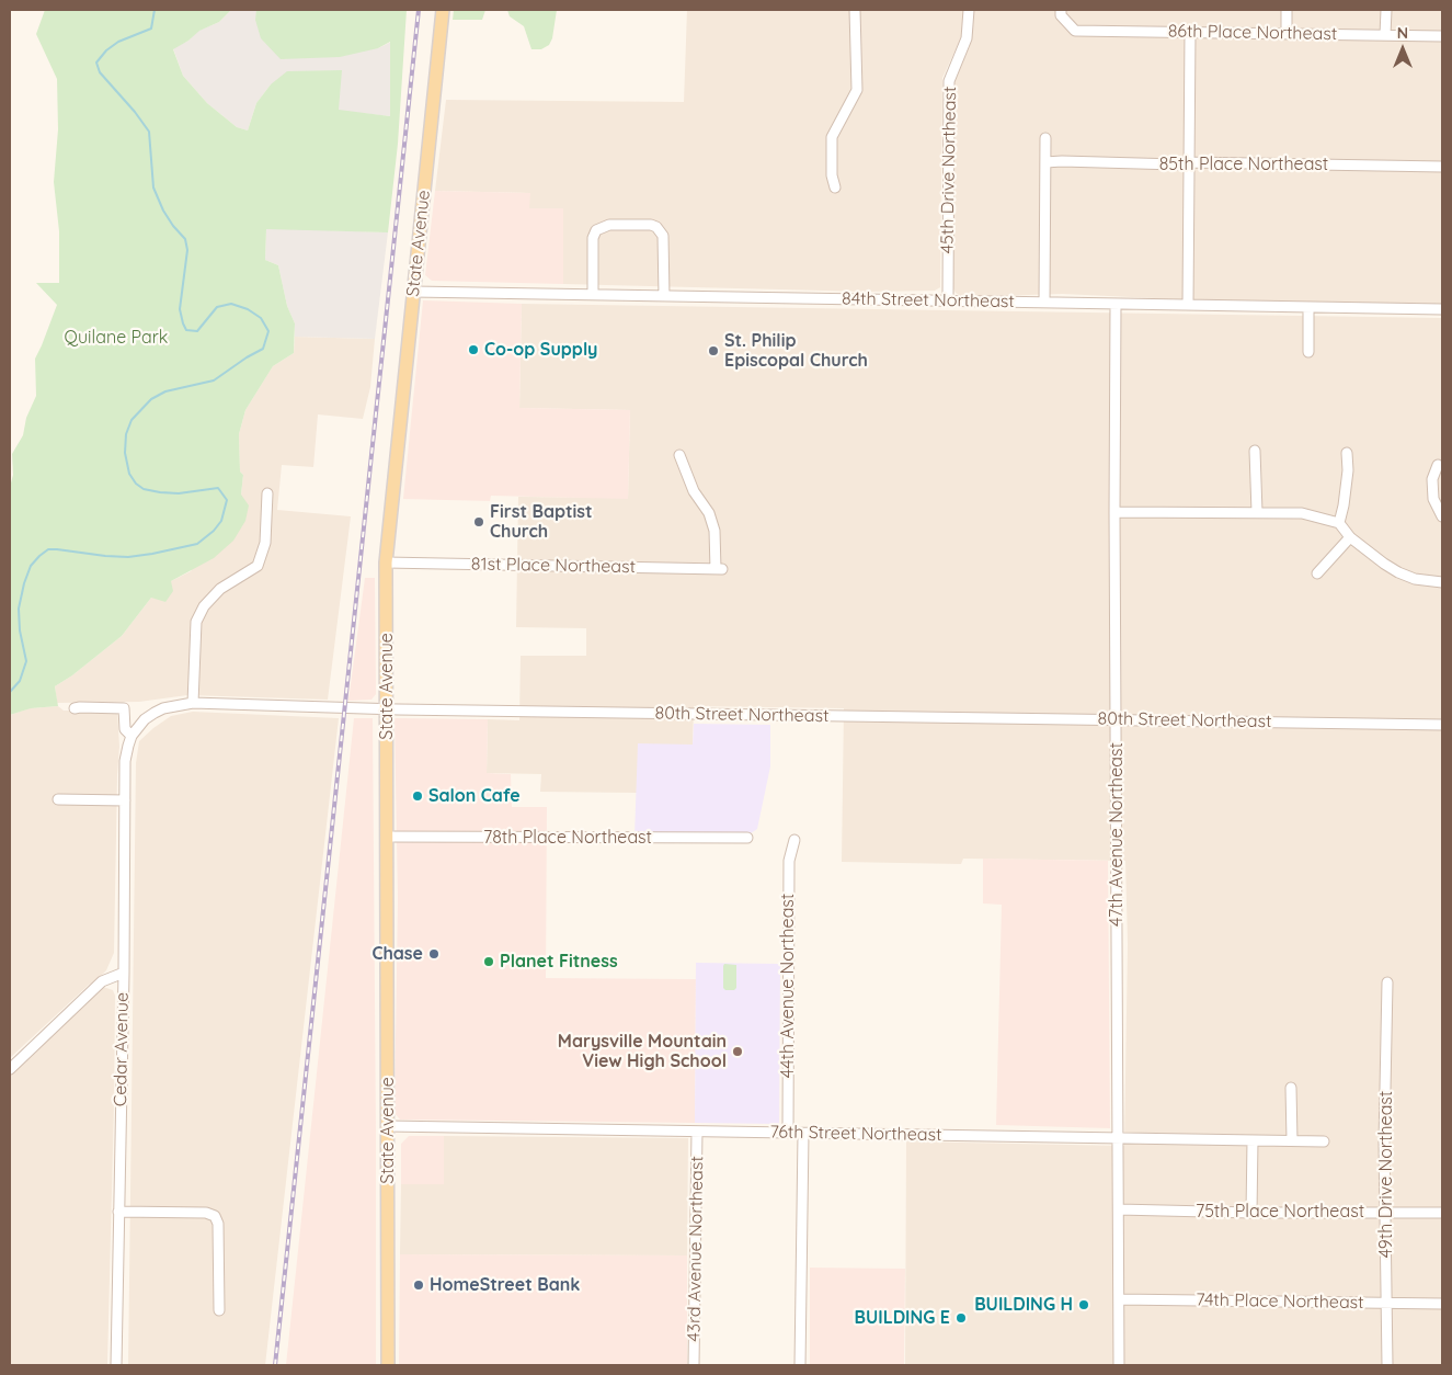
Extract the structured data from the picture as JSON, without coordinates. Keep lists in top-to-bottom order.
{
  "streets": {
    "main road": ["State Avenue"],
    "street": [
      "86th Place Northeast",
      "85th Place Northeast",
      "45th Drive Northeast",
      "84th Street Northeast",
      "81st Place Northeast",
      "80th Street Northeast",
      "47th Avenue Northeast",
      "78th Place Northeast",
      "44th Avenue Northeast",
      "Cedar Avenue",
      "76th Street Northeast",
      "49th Drive Northeast",
      "75th Place Northeast",
      "43rd Avenue Northeast",
      "74th Place Northeast"
    ]
  },
  "crossings": [
    ["45th Drive Northeast", "84th Street Northeast"],
    ["State Avenue", "84th Street Northeast"],
    ["State Avenue", "81st Place Northeast"],
    ["State Avenue", "80th Street Northeast"],
    ["State Avenue", "78th Place Northeast"],
    ["State Avenue", "76th Street Northeast"],
    ["84th Street Northeast", "47th Avenue Northeast"],
    ["80th Street Northeast", "47th Avenue Northeast"],
    ["80th Street Northeast", "Cedar Avenue"],
    ["47th Avenue Northeast", "76th Street Northeast"],
    ["47th Avenue Northeast", "75th Place Northeast"],
    ["47th Avenue Northeast", "74th Place Northeast"],
    ["44th Avenue Northeast", "76th Street Northeast"],
    ["76th Street Northeast", "43rd Avenue Northeast"],
    ["49th Drive Northeast", "75th Place Northeast"],
    ["49th Drive Northeast", "74th Place Northeast"]
  ],
  "parks": ["Quilane Park"],
  "places": [
    "Co-op Supply",
    "St. Philip Episcopal Church",
    "First Baptist Church",
    "Salon Cafe",
    "Chase",
    "Planet Fitness",
    "Marysville Mountain View High School",
    "HomeStreet Bank",
    "BUILDING H",
    "BUILDING E"
  ],
  "north": "top"
}
